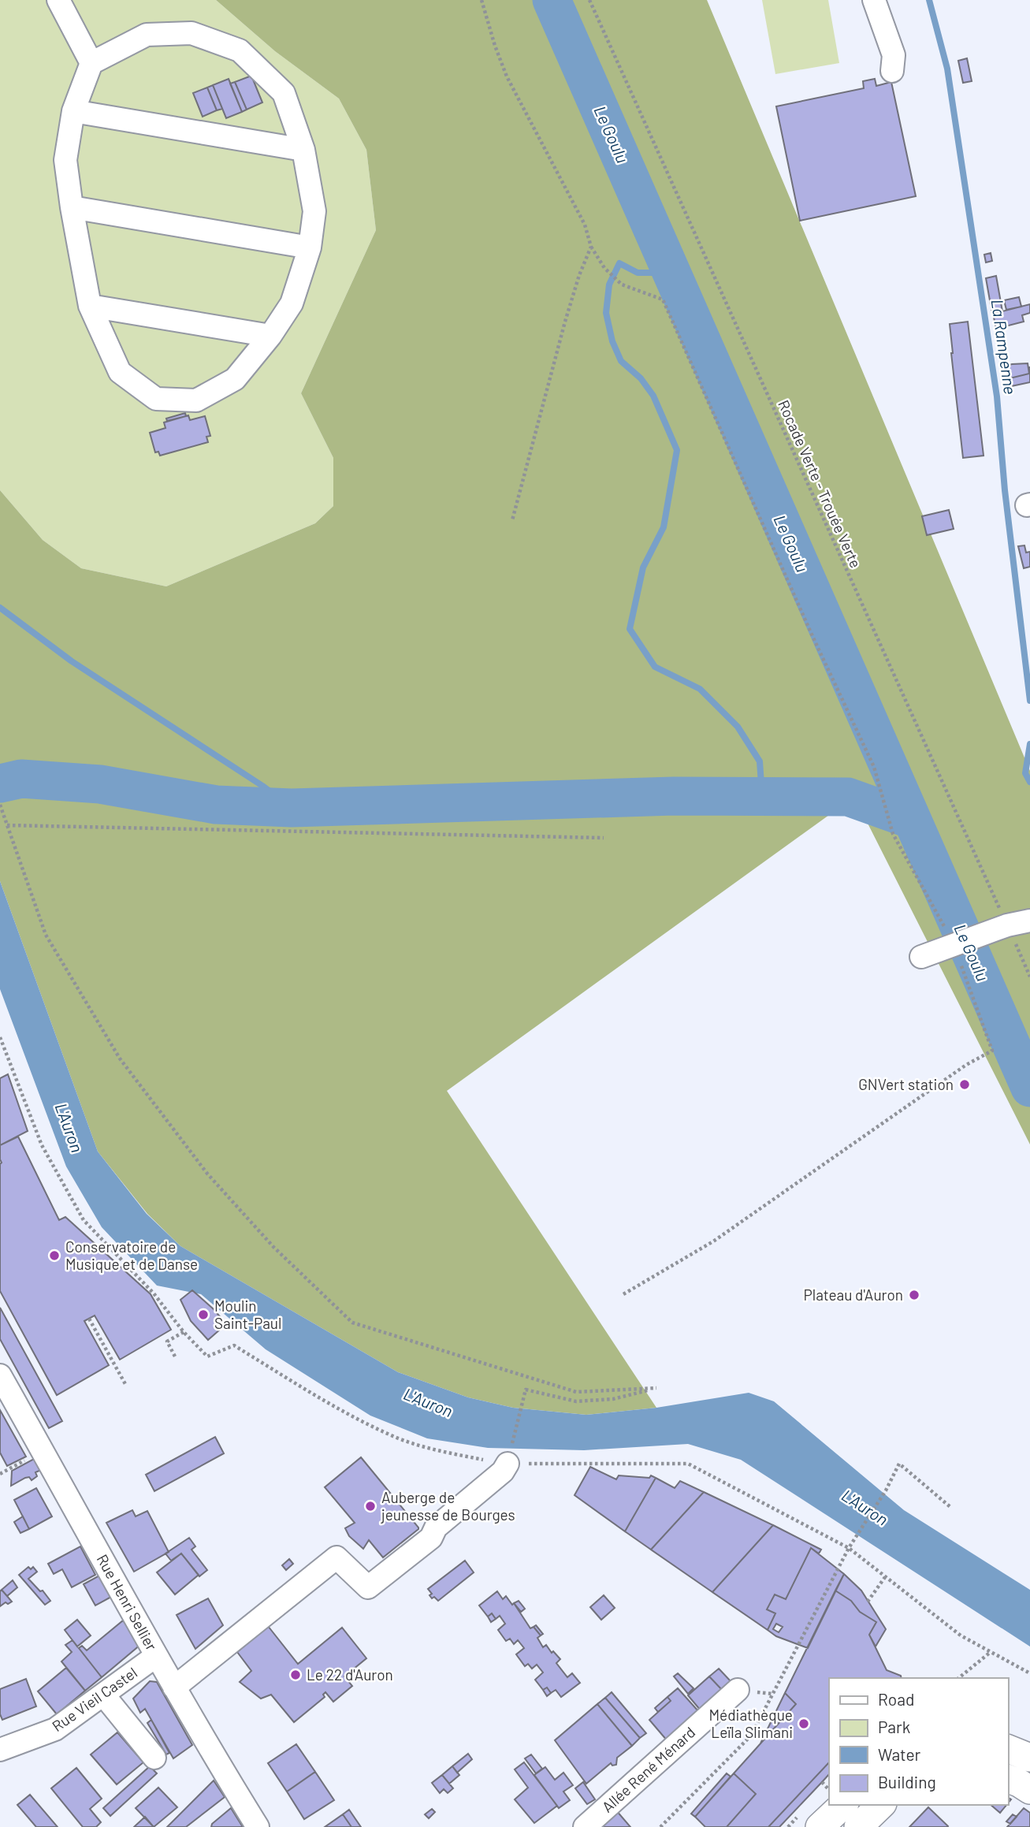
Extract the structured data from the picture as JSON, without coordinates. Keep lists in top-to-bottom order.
{
  "streets": {
    "street": ["Rue Henri Sellier", "Rue Vieil Castel", "Allée René Ménard"],
    "path": ["Rocade Verte - Trouée Verte"]
  },
  "crossings": [
    ["Rue Henri Sellier", "Rue Vieil Castel"]
  ],
  "water": ["Le Goulu", "La Rampenne", "L'Auron"],
  "places": [
    "GNVert station",
    "Conservatoire de Musique et de Danse",
    "Plateau d'Auron",
    "Moulin Saint-Paul",
    "Auberge de jeunesse de Bourges",
    "Le 22 d'Auron",
    "Médiathèque Leïla Slimani"
  ],
  "legend": [
    "Road",
    "Park",
    "Water",
    "Building"
  ]
}
